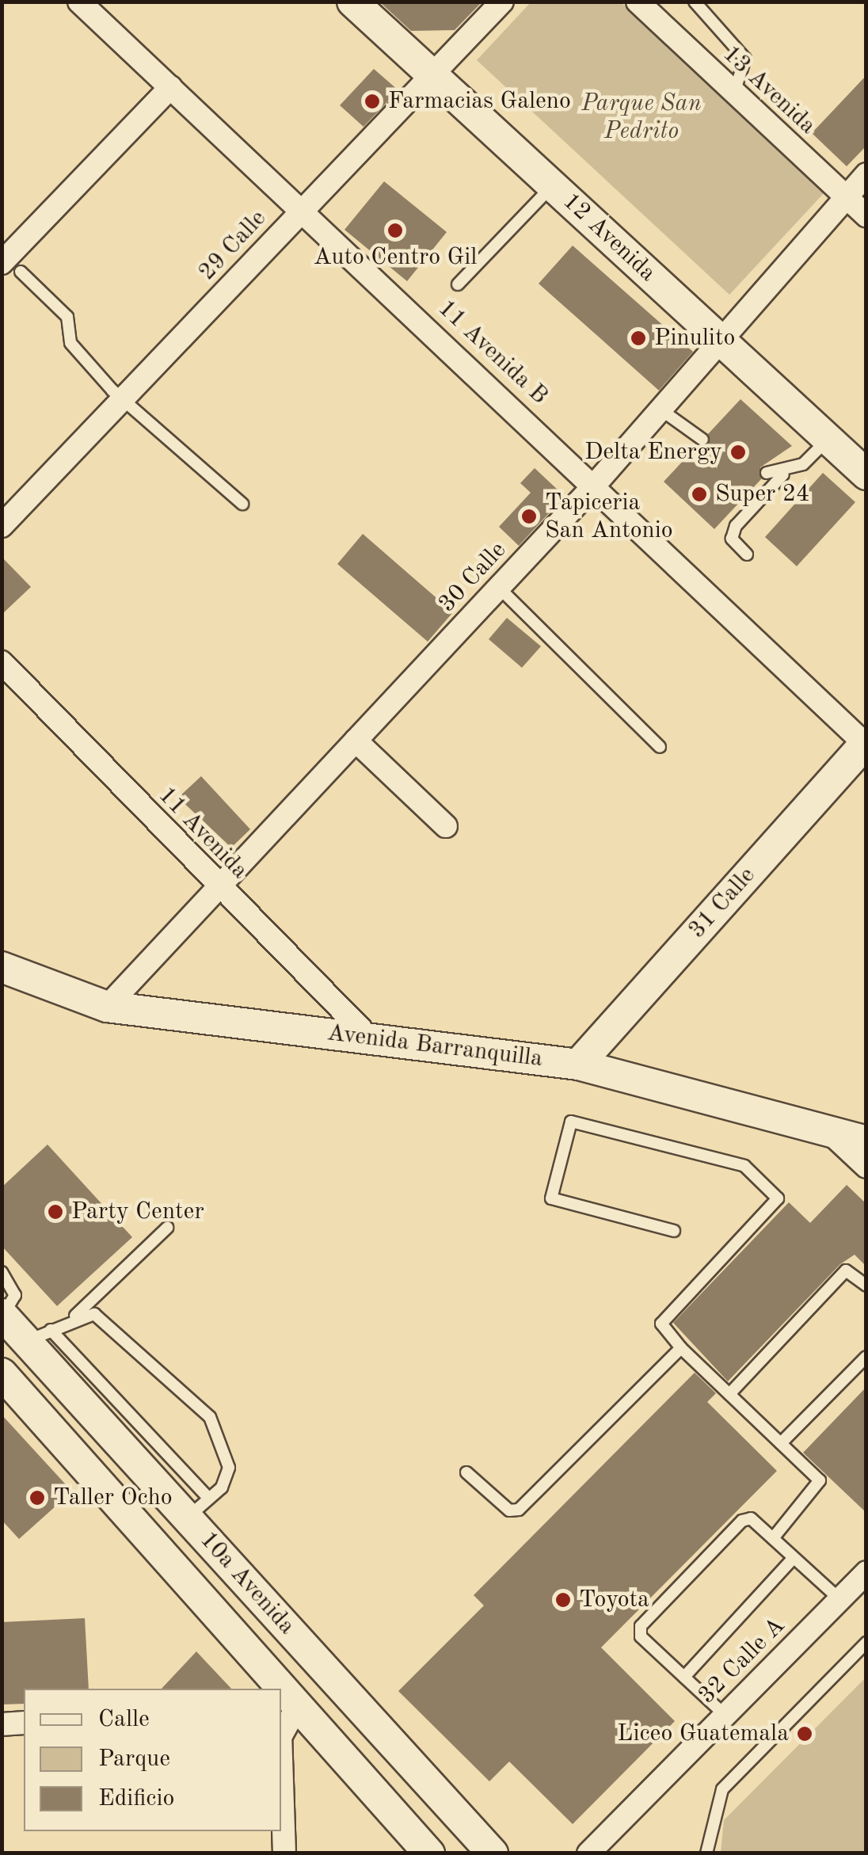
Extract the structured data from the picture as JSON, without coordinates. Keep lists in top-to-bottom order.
{
  "streets": {
    "main road": [
      "12 Avenida",
      "31 Calle",
      "Avenida Barranquilla",
      "10a Avenida"
    ],
    "street": [
      "13 Avenida",
      "29 Calle",
      "11 Avenida B",
      "30 Calle",
      "11 Avenida",
      "32 Calle A"
    ]
  },
  "crossings": [
    ["13 Avenida", "30 Calle"],
    ["12 Avenida", "29 Calle"],
    ["12 Avenida", "30 Calle"],
    ["29 Calle", "11 Avenida B"],
    ["11 Avenida B", "30 Calle"],
    ["11 Avenida B", "31 Calle"],
    ["30 Calle", "11 Avenida"],
    ["30 Calle", "Avenida Barranquilla"],
    ["11 Avenida", "Avenida Barranquilla"],
    ["31 Calle", "Avenida Barranquilla"]
  ],
  "parks": ["Parque San Pedrito"],
  "places": [
    "Farmacias Galeno",
    "Auto Centro Gil",
    "Pinulito",
    "Delta Energy",
    "Super 24",
    "Tapiceria San Antonio",
    "Party Center",
    "Taller Ocho",
    "Toyota",
    "Liceo Guatemala"
  ],
  "legend": ["Calle", "Parque", "Edificio"]
}
